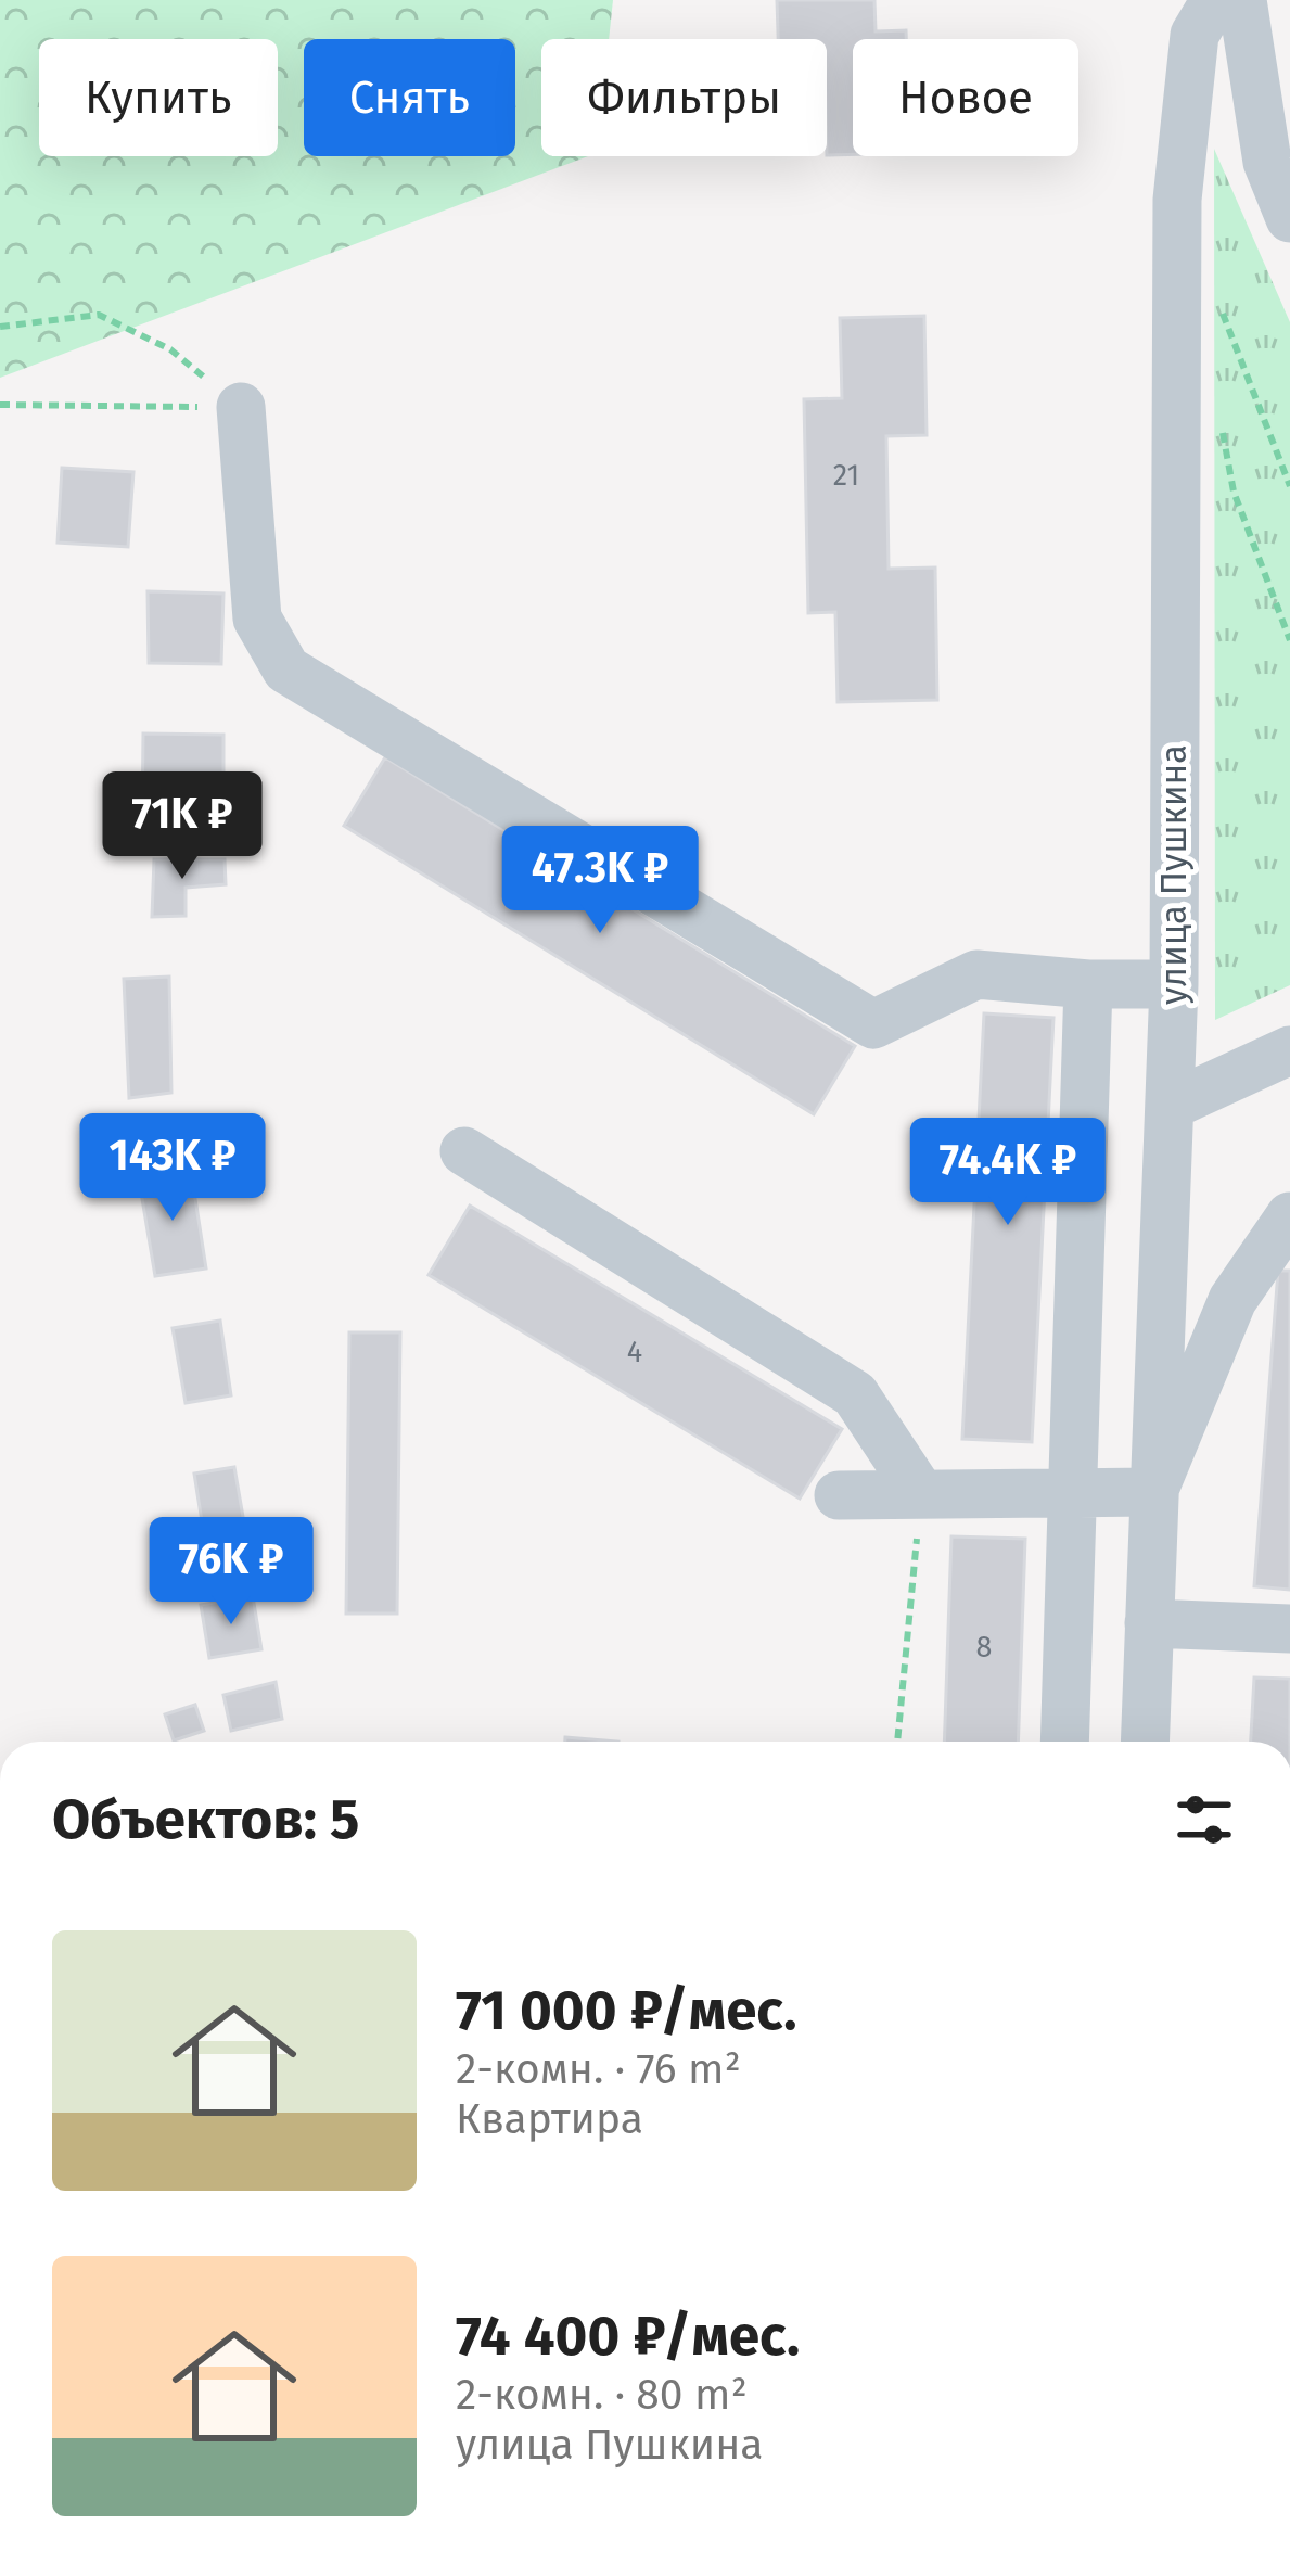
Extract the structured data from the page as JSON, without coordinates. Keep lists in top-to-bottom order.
{
  "streets": {
    "street": ["улица Пушкина"]
  },
  "house_numbers": ["21", "4", "8"],
  "page": {
    "chip": [
      "Купить",
      "Снять",
      "Фильтры",
      "Новое"
    ],
    "price": [
      "71K ₽",
      "47.3K ₽",
      "143K ₽",
      "74.4K ₽",
      "76K ₽"
    ],
    "heading": "Объектов: 5",
    "list": [
      {
        "name": "71 000 ₽/мес.",
        "note": "2-комн. · 76 m² · Квартира"
      },
      {
        "name": "74 400 ₽/мес.",
        "note": "2-комн. · 80 m² · улица Пушкина"
      }
    ]
  }
}
